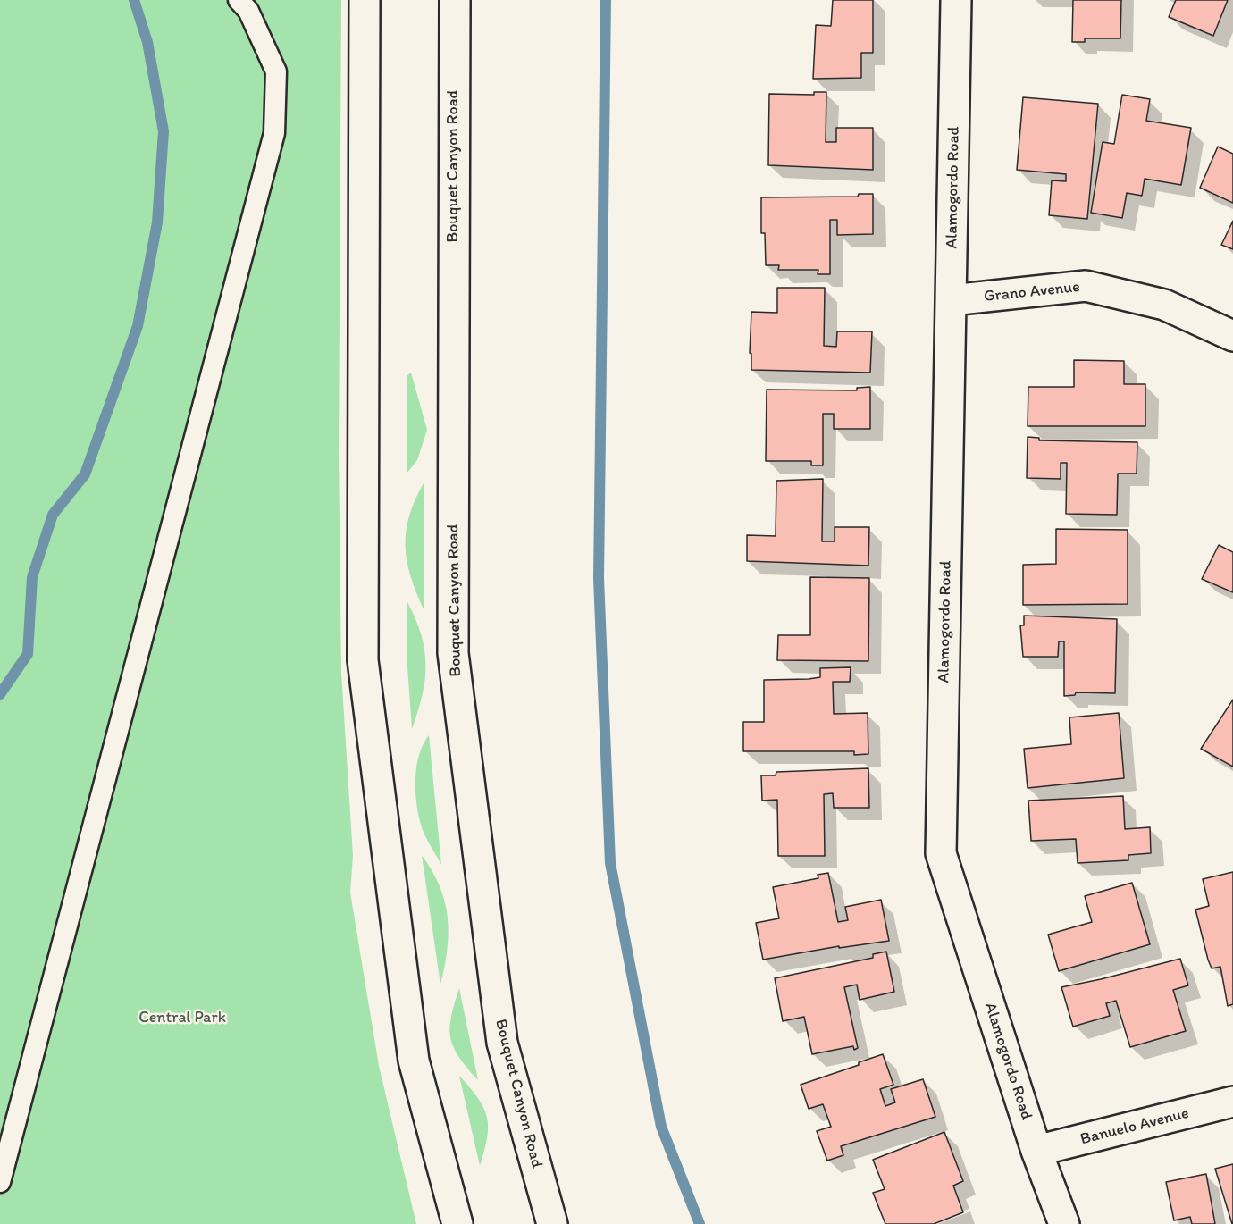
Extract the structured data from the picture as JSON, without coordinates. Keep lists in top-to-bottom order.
{
  "streets": {
    "main road": [
      "Bouquet Canyon Road",
      "Alamogordo Road",
      "Grano Avenue",
      "Banuelo Avenue"
    ]
  },
  "crossings": [
    ["Alamogordo Road", "Grano Avenue"],
    ["Alamogordo Road", "Banuelo Avenue"]
  ],
  "parks": ["Central Park"]
}
